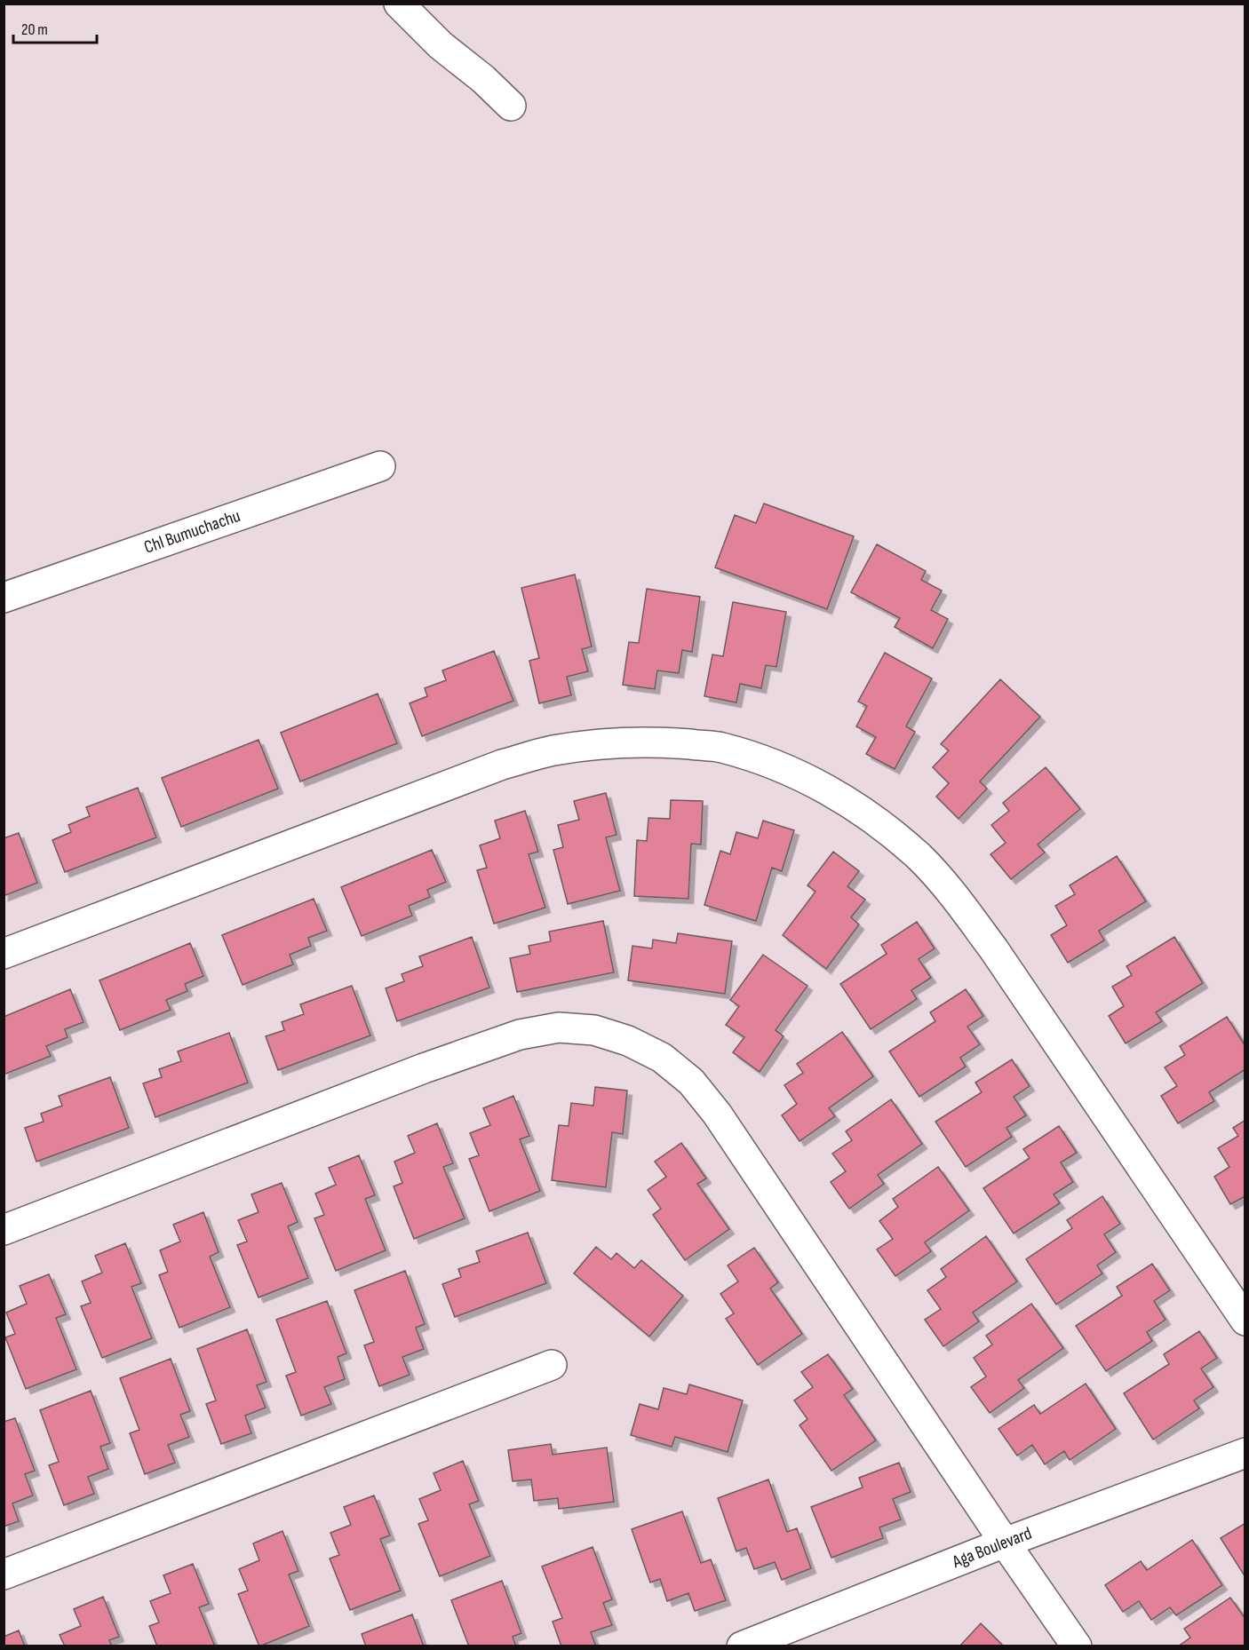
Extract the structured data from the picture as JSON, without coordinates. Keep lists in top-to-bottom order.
{
  "streets": {
    "street": ["Chl Bumuchachu", "Aga Boulevard"]
  },
  "scale_bar": "20 m"
}
